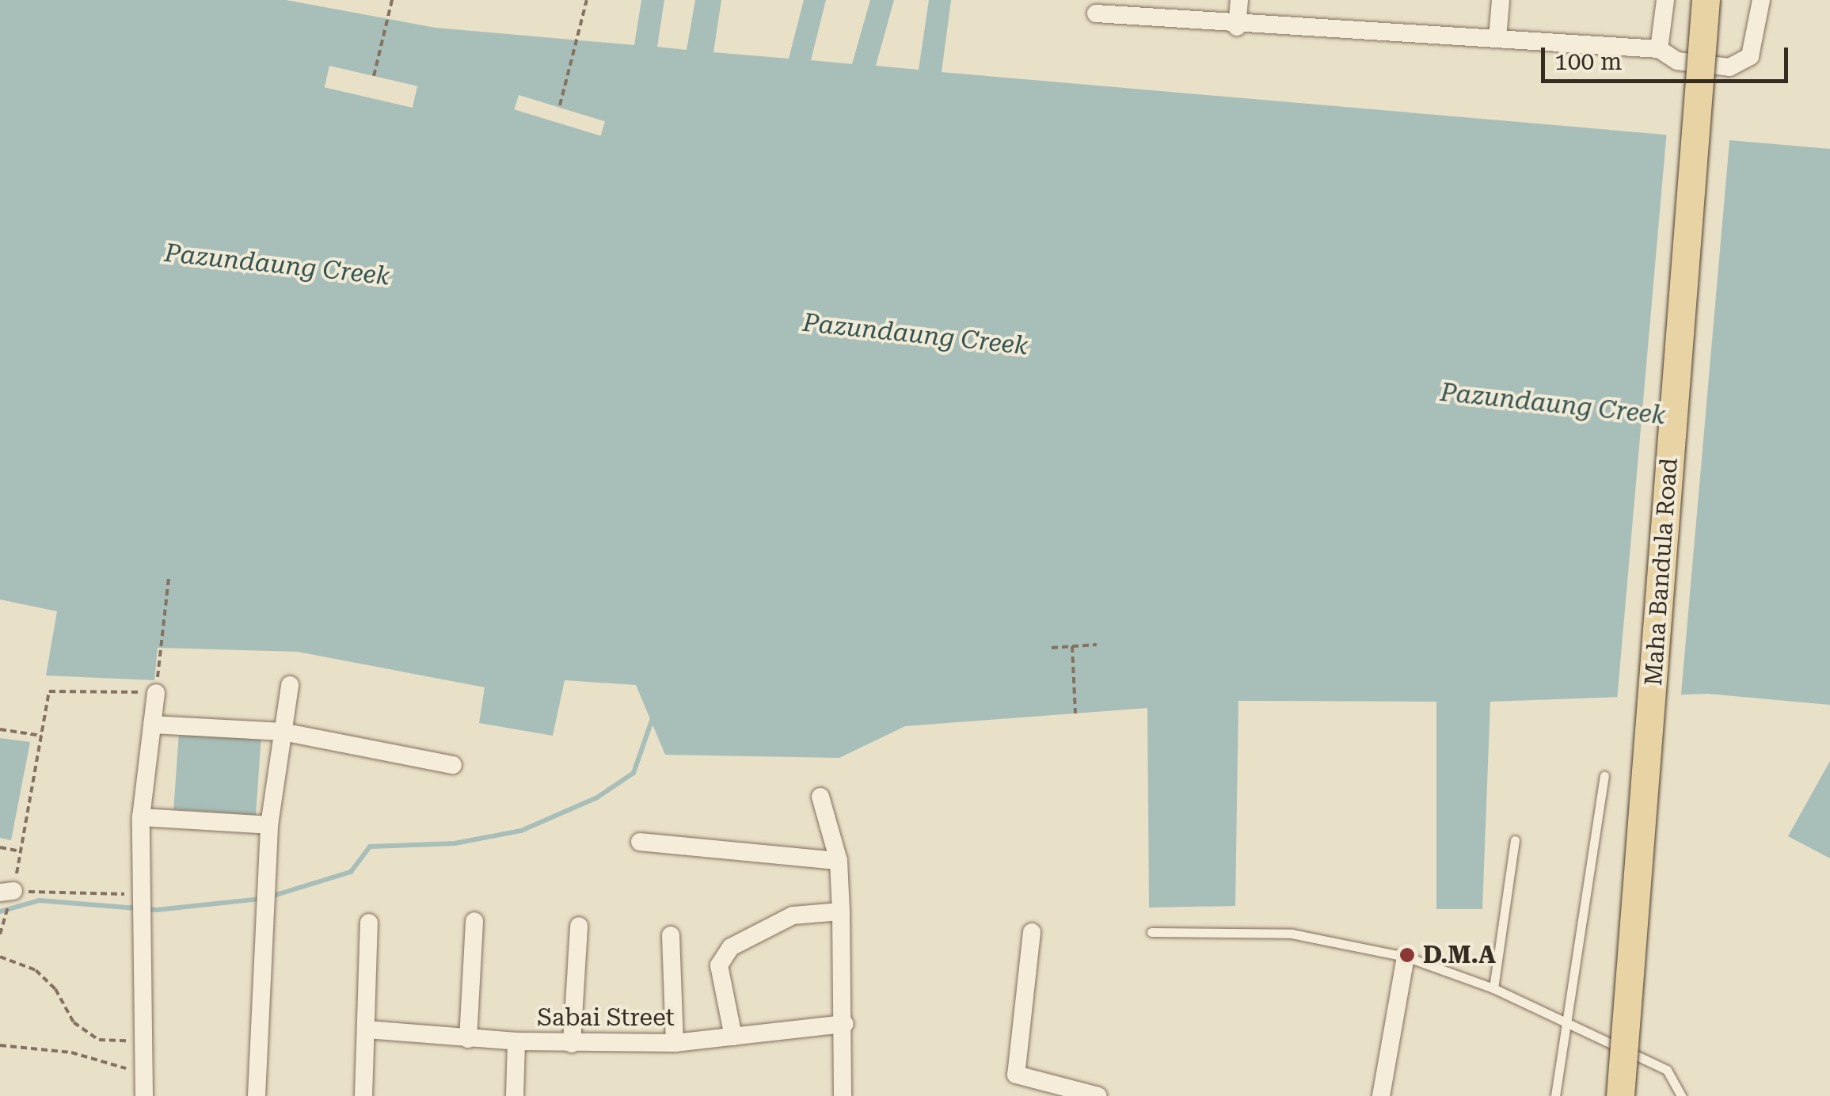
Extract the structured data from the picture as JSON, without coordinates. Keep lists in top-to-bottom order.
{
  "streets": {
    "main road": ["Maha Bandula Road"],
    "street": ["Sabai Street"]
  },
  "water": ["Pazundaung Creek"],
  "places": ["D.M.A"],
  "scale_bar": "100 m"
}
